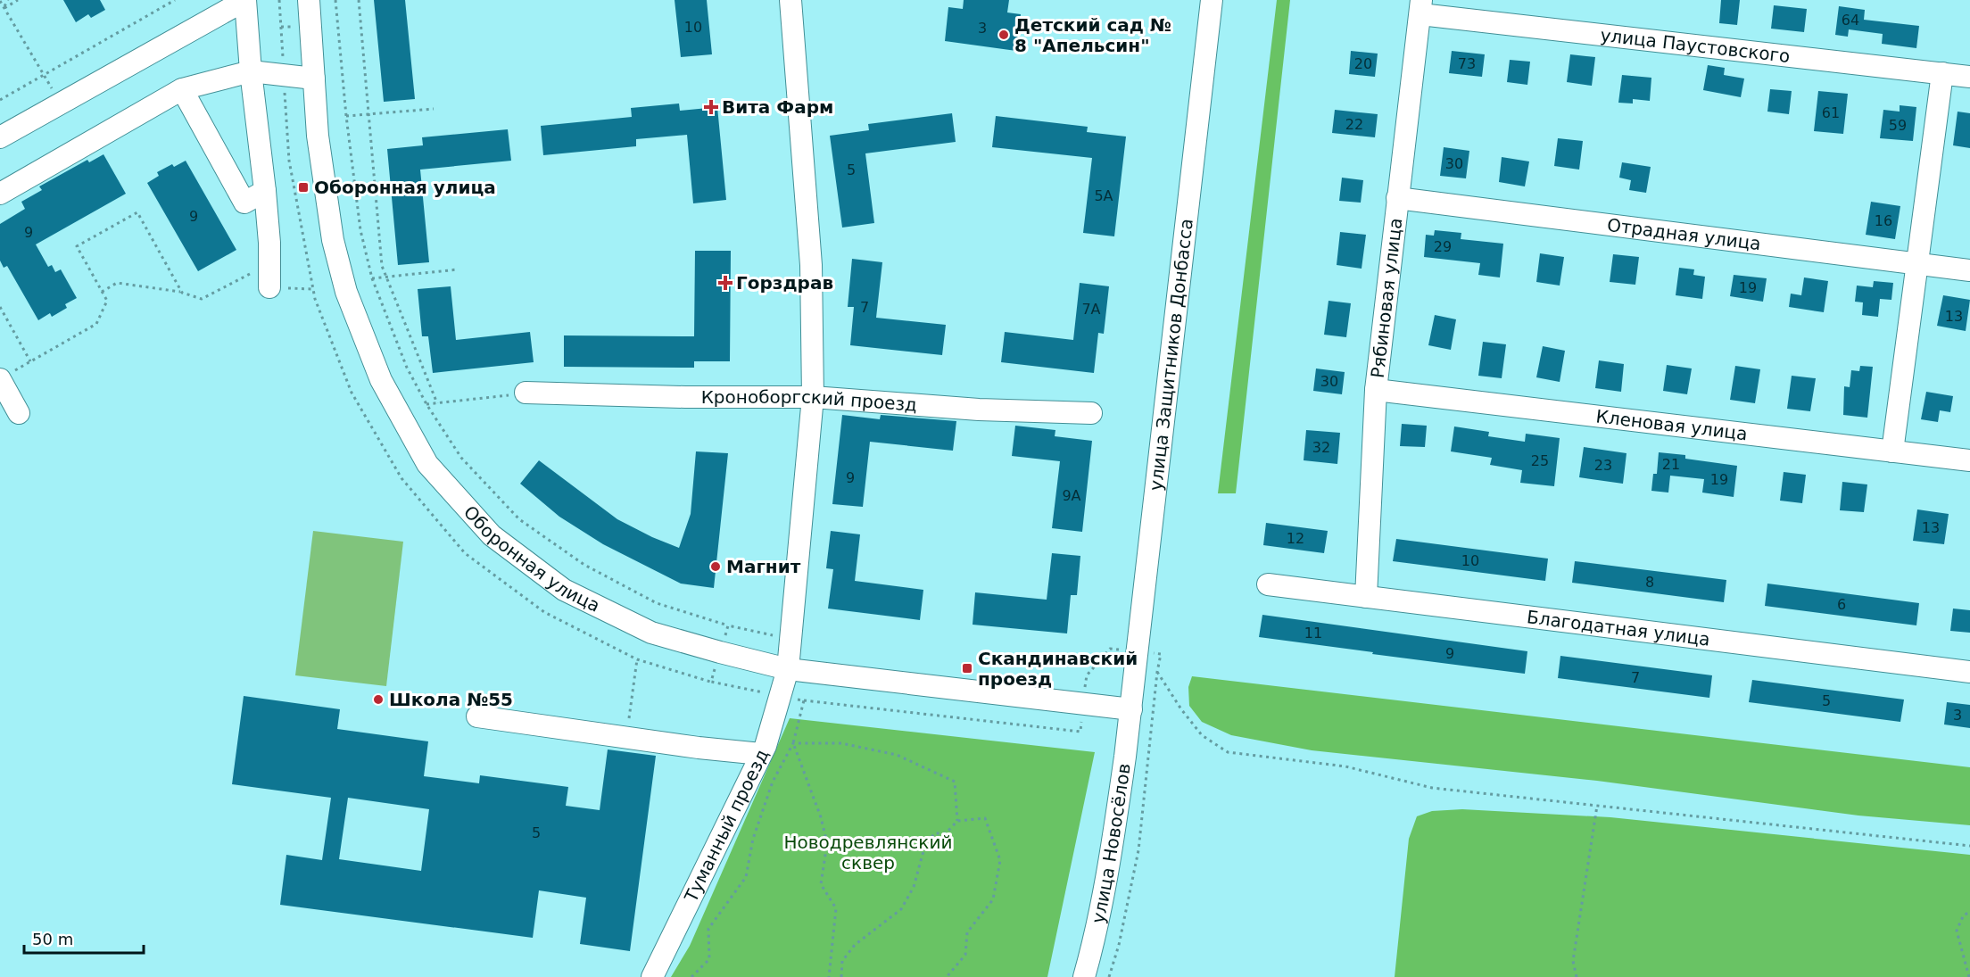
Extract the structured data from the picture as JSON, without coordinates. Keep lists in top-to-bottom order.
{
  "streets": {
    "street": [
      "улица Паустовского",
      "Отрадная улица",
      "Рябиновая улица",
      "улица Защитников Донбасса",
      "Кроноборгский проезд",
      "Кленовая улица",
      "Оборонная улица",
      "Благодатная улица",
      "Туманный проезд",
      "улица Новосёлов"
    ]
  },
  "crossings": [
    ["улица Паустовского", "Рябиновая улица"],
    ["Отрадная улица", "Рябиновая улица"],
    ["Рябиновая улица", "Кленовая улица"],
    ["Рябиновая улица", "Благодатная улица"],
    ["улица Защитников Донбасса", "Оборонная улица"],
    ["улица Защитников Донбасса", "улица Новосёлов"],
    ["Оборонная улица", "Туманный проезд"],
    ["Оборонная улица", "улица Новосёлов"]
  ],
  "parks": ["Новодревлянский сквер"],
  "places": {
    "other": ["Детский сад № 8 \"Апельсин\"", "Магнит", "Школа №55"],
    "health": ["Вита Фарм", "Горздрав"],
    "transit": ["Оборонная улица", "Скандинавский проезд"]
  },
  "house_numbers": [
    "64",
    "10",
    "3",
    "20",
    "73",
    "61",
    "22",
    "59",
    "30",
    "5",
    "5А",
    "9",
    "16",
    "9",
    "29",
    "19",
    "7",
    "7А",
    "13",
    "30",
    "32",
    "25",
    "21",
    "23",
    "9",
    "19",
    "9А",
    "13",
    "12",
    "10",
    "8",
    "6",
    "11",
    "9",
    "7",
    "5",
    "3",
    "5"
  ],
  "scale_bar": "50 m"
}
